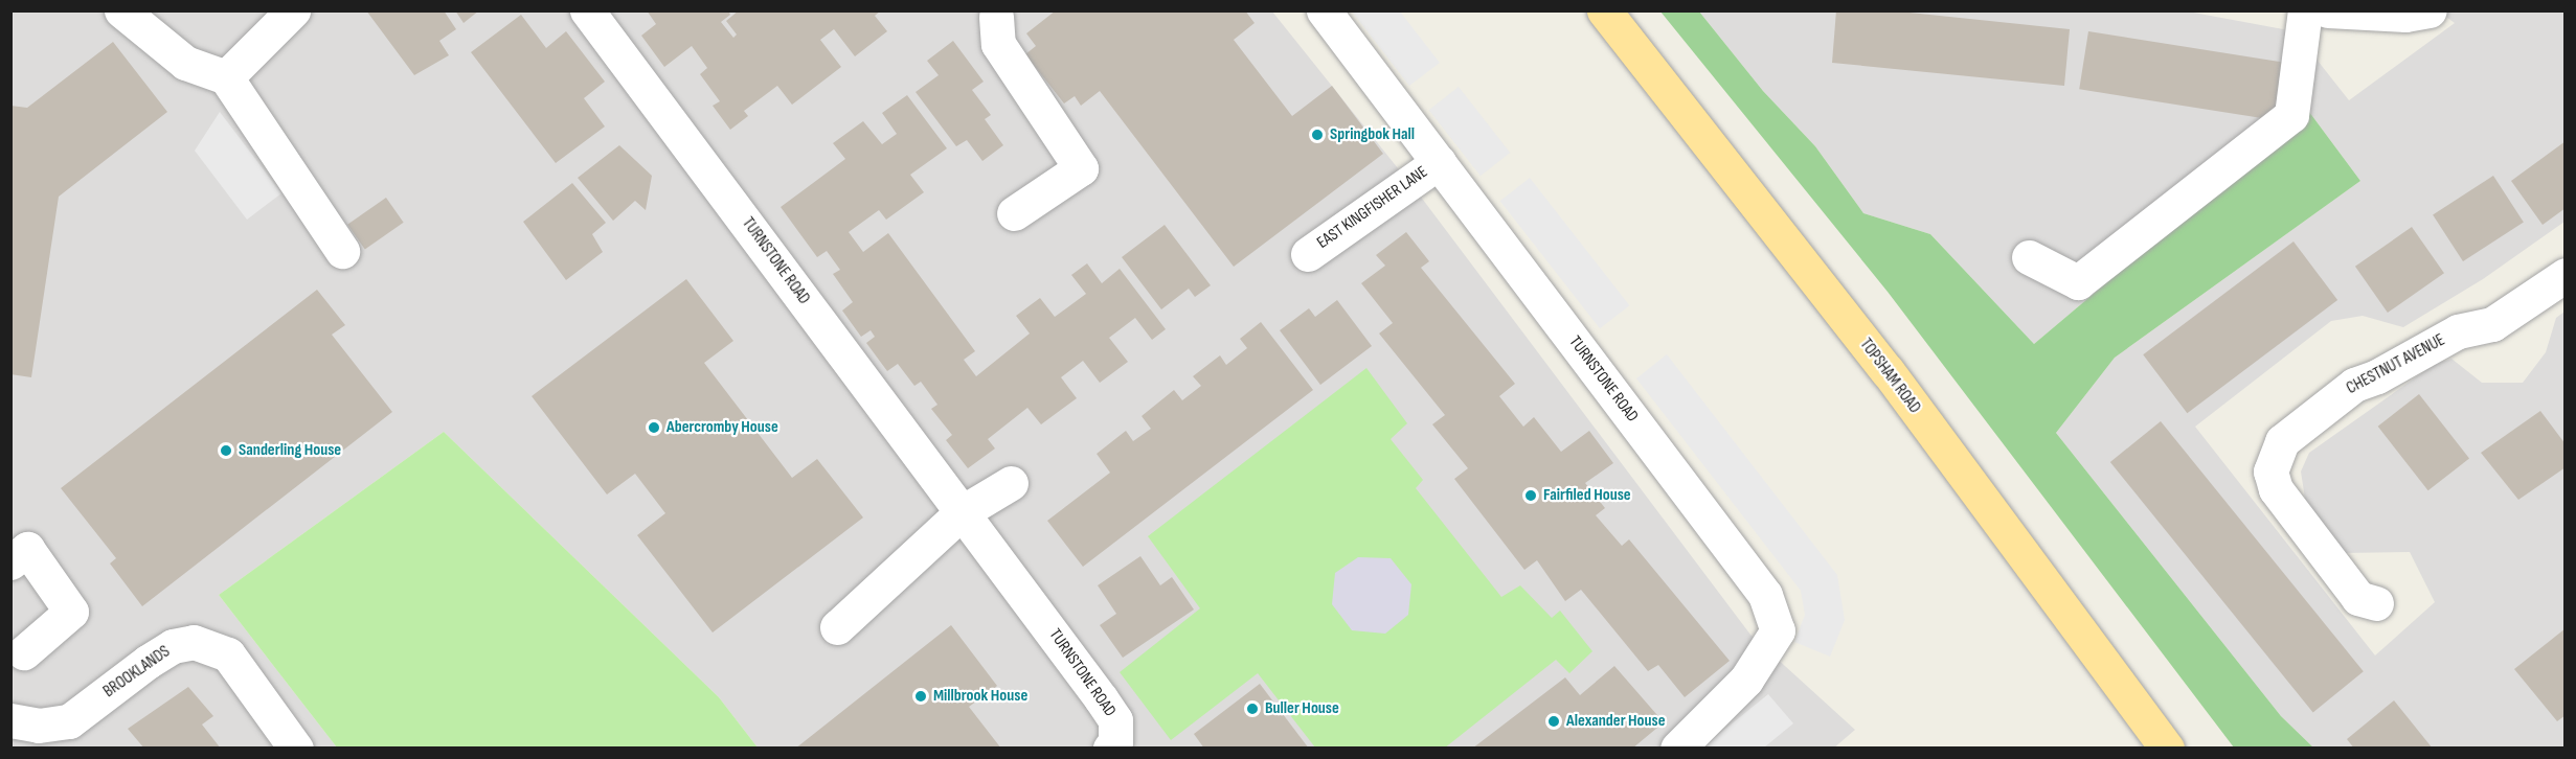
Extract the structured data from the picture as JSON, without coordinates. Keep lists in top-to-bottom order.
{
  "streets": {
    "main road": ["TOPSHAM ROAD"],
    "street": [
      "EAST KINGFISHER LANE",
      "TURNSTONE ROAD",
      "CHESTNUT AVENUE",
      "BROOKLANDS"
    ]
  },
  "crossings": [
    ["EAST KINGFISHER LANE", "TURNSTONE ROAD"]
  ],
  "places": [
    "Springbok Hall",
    "Abercromby House",
    "Sanderling House",
    "Fairfiled House",
    "Millbrook House",
    "Buller House",
    "Alexander House"
  ]
}
